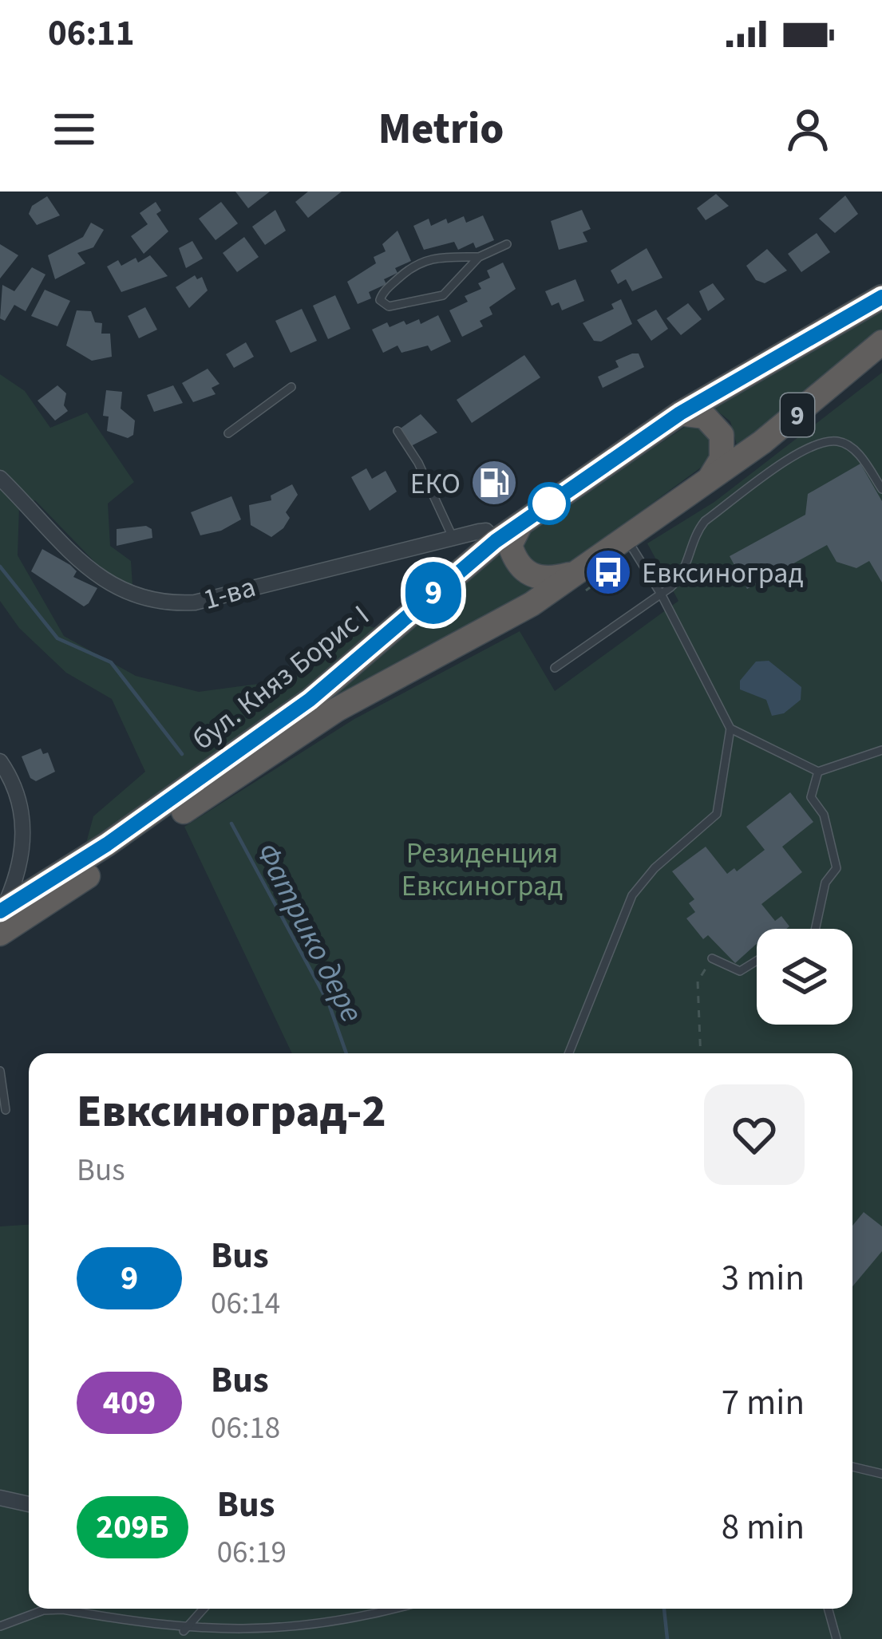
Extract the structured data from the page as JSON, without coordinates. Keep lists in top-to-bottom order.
{
  "streets": {
    "highway": ["9", "бул. Княз Борис I"],
    "street": ["1-ва"]
  },
  "crossings": [
    ["1-ва", "бул. Княз Борис I"]
  ],
  "water": ["Фатрико дере"],
  "parks": ["Резиденция Евксиноград"],
  "places": {
    "fuel station": ["ЕКО"],
    "bus stop": ["Евксиноград"]
  },
  "lines": ["bus line 9"],
  "page": {
    "status": "06:11",
    "header": "Metrio",
    "on_map": "9",
    "heading": ["Евксиноград-2", "Bus"],
    "list": [
      {
        "mark": "9",
        "name": "Bus",
        "note": "06:14",
        "value": "3 min"
      },
      {
        "mark": "409",
        "name": "Bus",
        "note": "06:18",
        "value": "7 min"
      },
      {
        "mark": "209Б",
        "name": "Bus",
        "note": "06:19",
        "value": "8 min"
      }
    ]
  }
}
